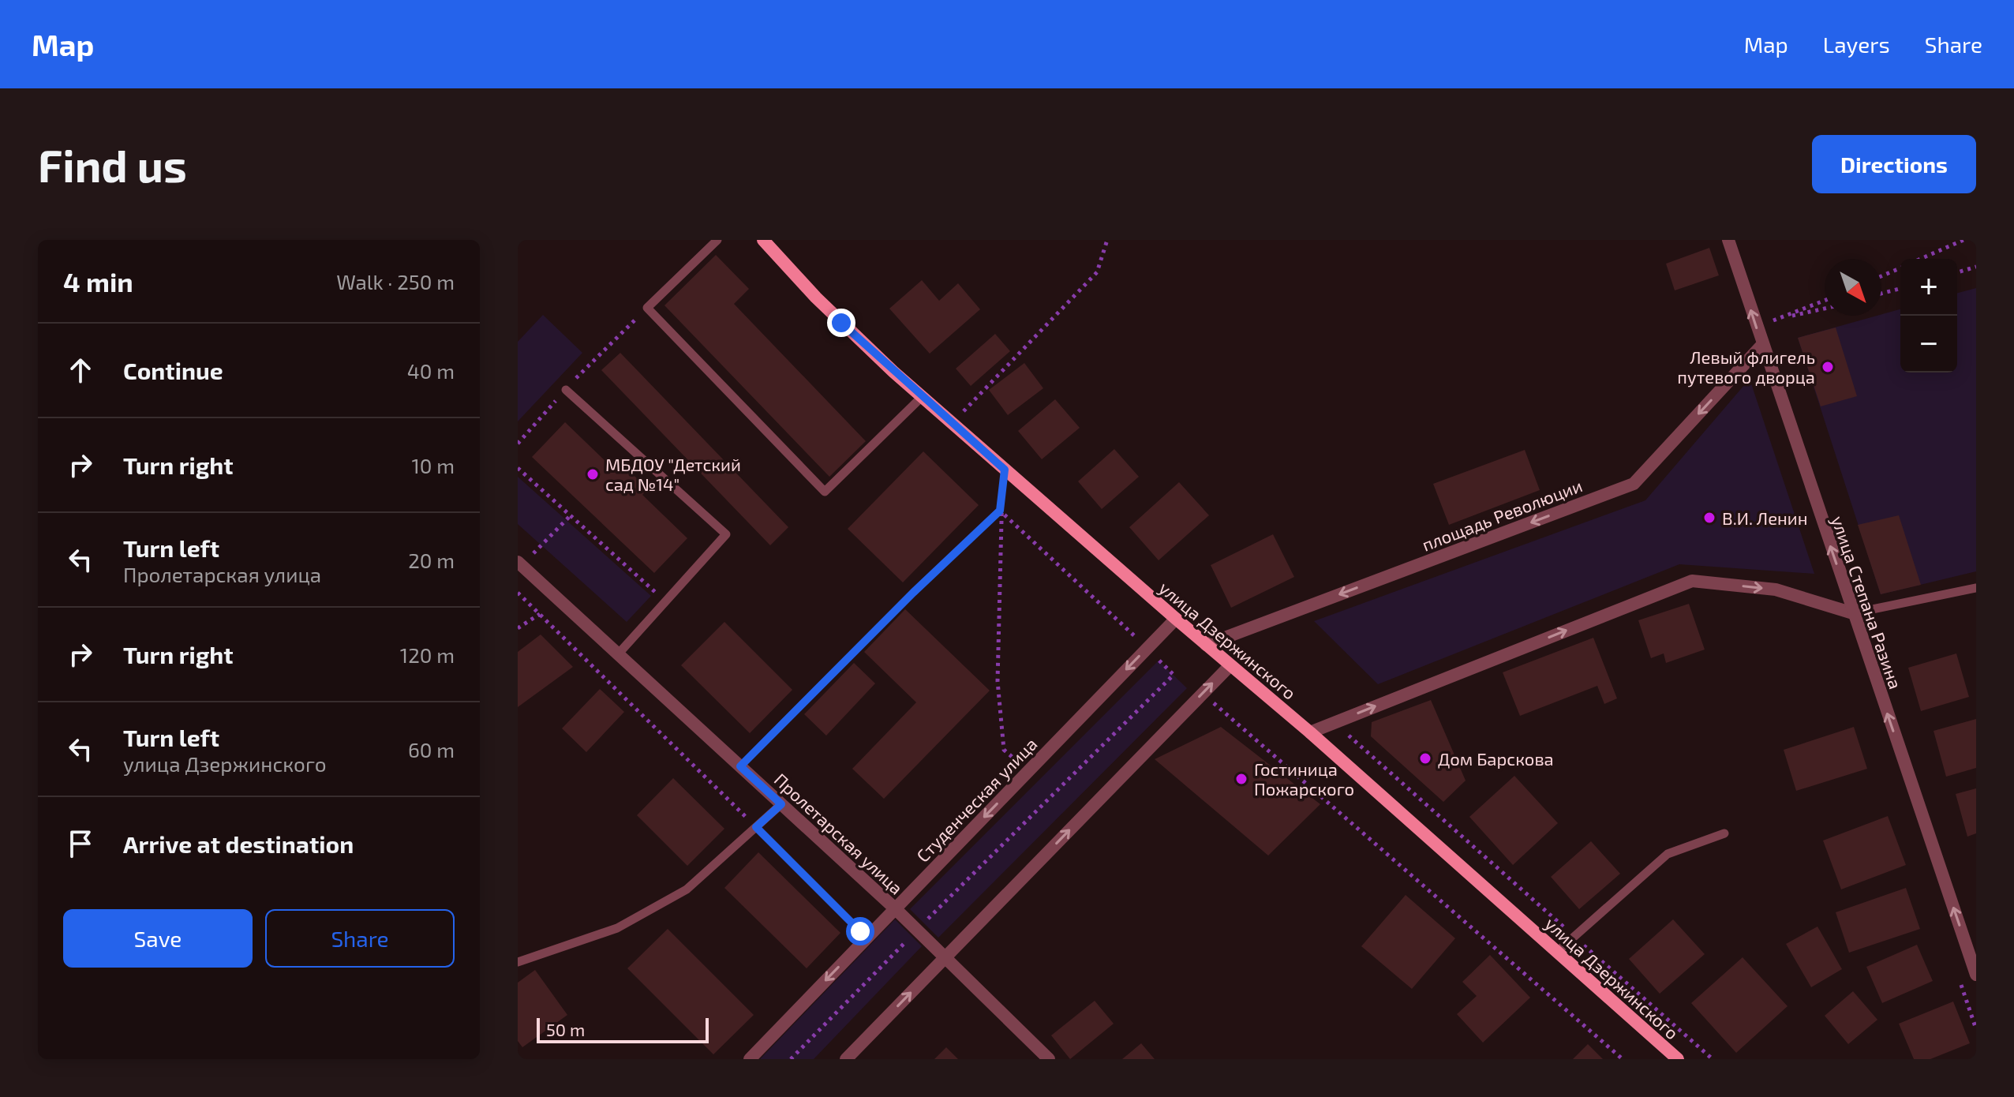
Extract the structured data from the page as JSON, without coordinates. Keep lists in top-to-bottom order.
{
  "streets": {
    "main road": ["улица Дзержинского"],
    "street": [
      "площадь Революции",
      "улица Степана Разина",
      "Студенческая улица",
      "Пролетарская улица"
    ]
  },
  "crossings": [
    ["площадь Революции", "улица Степана Разина"],
    ["площадь Революции", "улица Дзержинского"],
    ["улица Дзержинского", "Студенческая улица"],
    ["Студенческая улица", "Пролетарская улица"]
  ],
  "one_way": ["площадь Революции", "улица Степана Разина"],
  "places": [
    "Левый флигель путевого дворца",
    "МБДОУ \"Детский сад №14\"",
    "В.И. Ленин",
    "Дом Барскова",
    "Гостиница Пожарского"
  ],
  "scale_bar": "50 m",
  "north": "bottom right",
  "page": {
    "header": "Map",
    "nav": ["Map", "Layers", "Share"],
    "buttons": [
      "Directions",
      ["Save", "Share"]
    ],
    "title": "Find us",
    "heading": ["4 min", "Walk · 250 m"],
    "map_buttons": ["+", "−"],
    "list": [
      ["Continue", "40 m"],
      ["Turn right", "10 m"],
      ["Turn left", "Пролетарская улица", "20 m"],
      ["Turn right", "120 m"],
      ["Turn left", "улица Дзержинского", "60 m"],
      "Arrive at destination"
    ],
    "scale": "50 m"
  }
}
